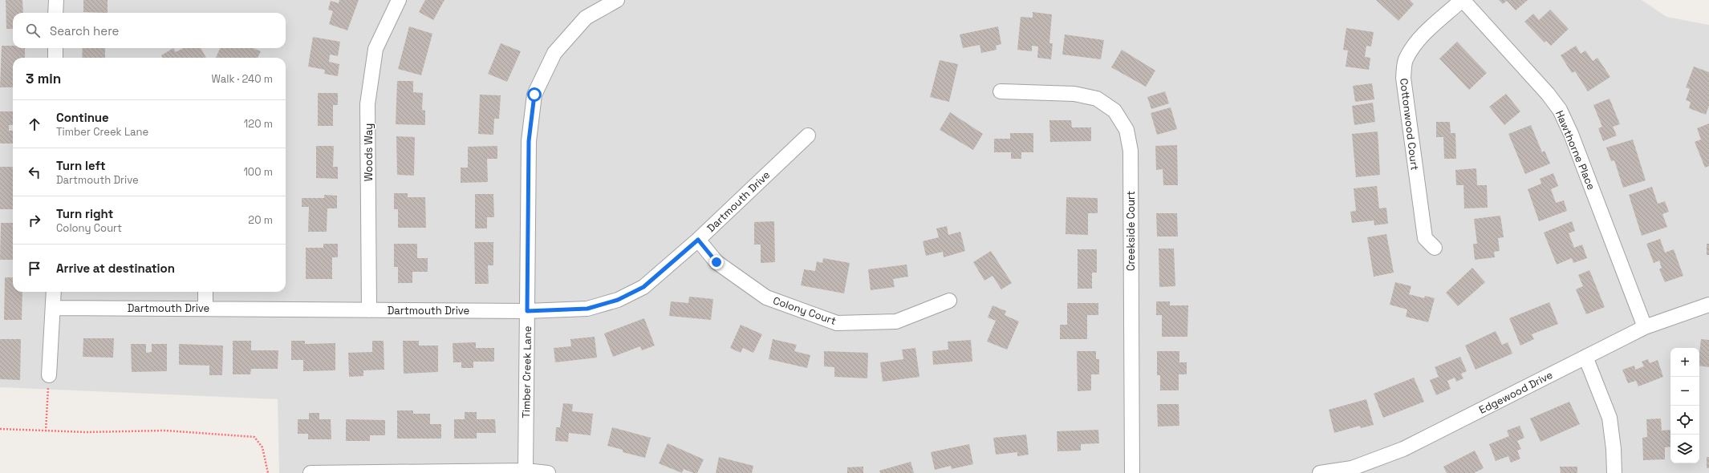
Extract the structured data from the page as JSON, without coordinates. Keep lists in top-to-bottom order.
{
  "streets": {
    "street": [
      "Cottonwood Court",
      "Hawthorne Place",
      "Woods Way",
      "Dartmouth Drive",
      "Creekside Court",
      "Colony Court",
      "Timber Creek Lane",
      "Edgewood Drive"
    ]
  },
  "crossings": [
    ["Cottonwood Court", "Hawthorne Place"],
    ["Hawthorne Place", "Edgewood Drive"],
    ["Woods Way", "Dartmouth Drive"],
    ["Dartmouth Drive", "Colony Court"],
    ["Dartmouth Drive", "Timber Creek Lane"]
  ],
  "page": {
    "search": "Search here",
    "heading": ["3 min", "Walk · 240 m"],
    "list": [
      ["Continue", "Timber Creek Lane", "120 m"],
      ["Turn left", "Dartmouth Drive", "100 m"],
      ["Turn right", "Colony Court", "20 m"],
      "Arrive at destination"
    ],
    "map_buttons": ["+", "−"]
  }
}
